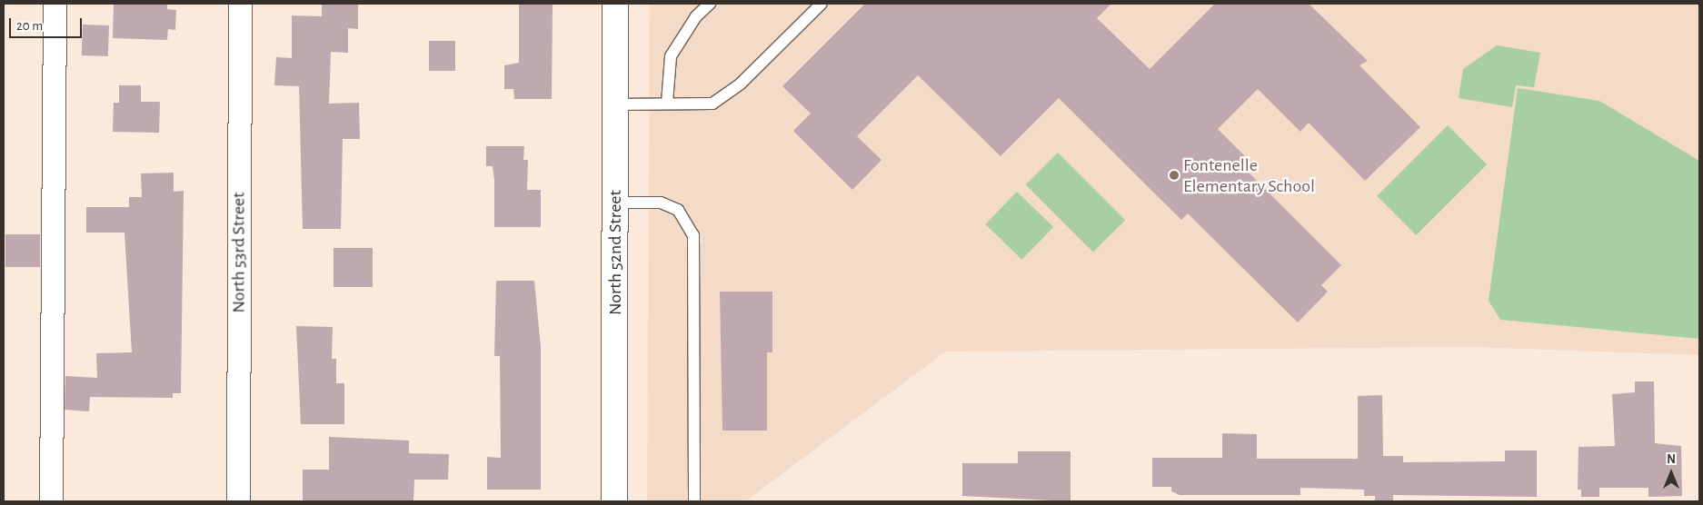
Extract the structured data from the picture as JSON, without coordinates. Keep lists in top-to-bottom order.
{
  "streets": {
    "main road": ["North 52nd Street"],
    "street": ["North 53rd Street"]
  },
  "places": ["Fontenelle Elementary School"],
  "scale_bar": "20 m",
  "north": "top"
}
